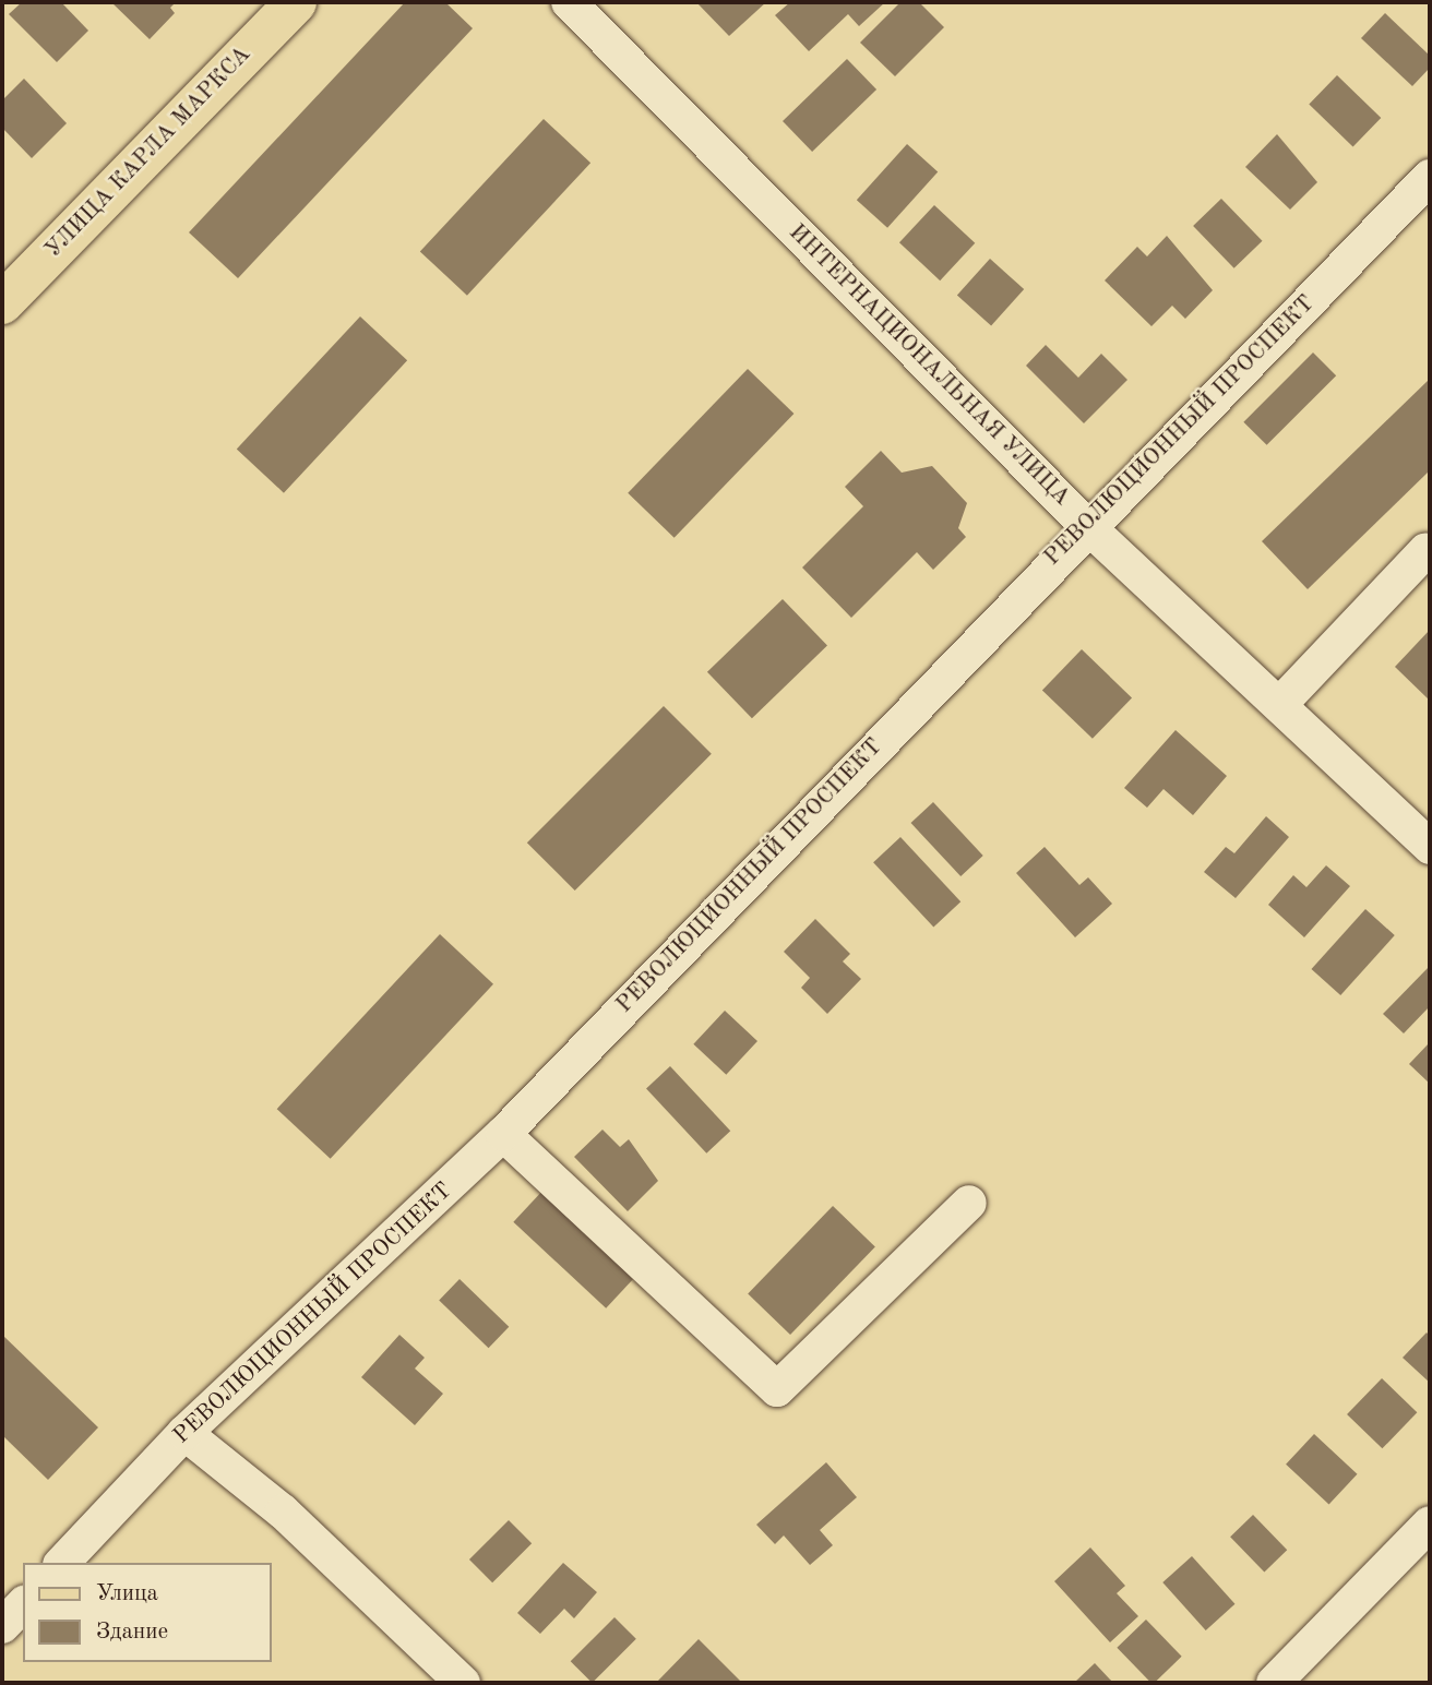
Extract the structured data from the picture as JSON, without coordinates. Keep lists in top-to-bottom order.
{
  "streets": {
    "main road": ["УЛИЦА КАРЛА МАРКСА"],
    "street": ["ИНТЕРНАЦИОНАЛЬНАЯ УЛИЦА", "РЕВОЛЮЦИОННЫЙ ПРОСПЕКТ"]
  },
  "crossings": [
    ["ИНТЕРНАЦИОНАЛЬНАЯ УЛИЦА", "РЕВОЛЮЦИОННЫЙ ПРОСПЕКТ"]
  ],
  "legend": ["Улица", "Здание"]
}
